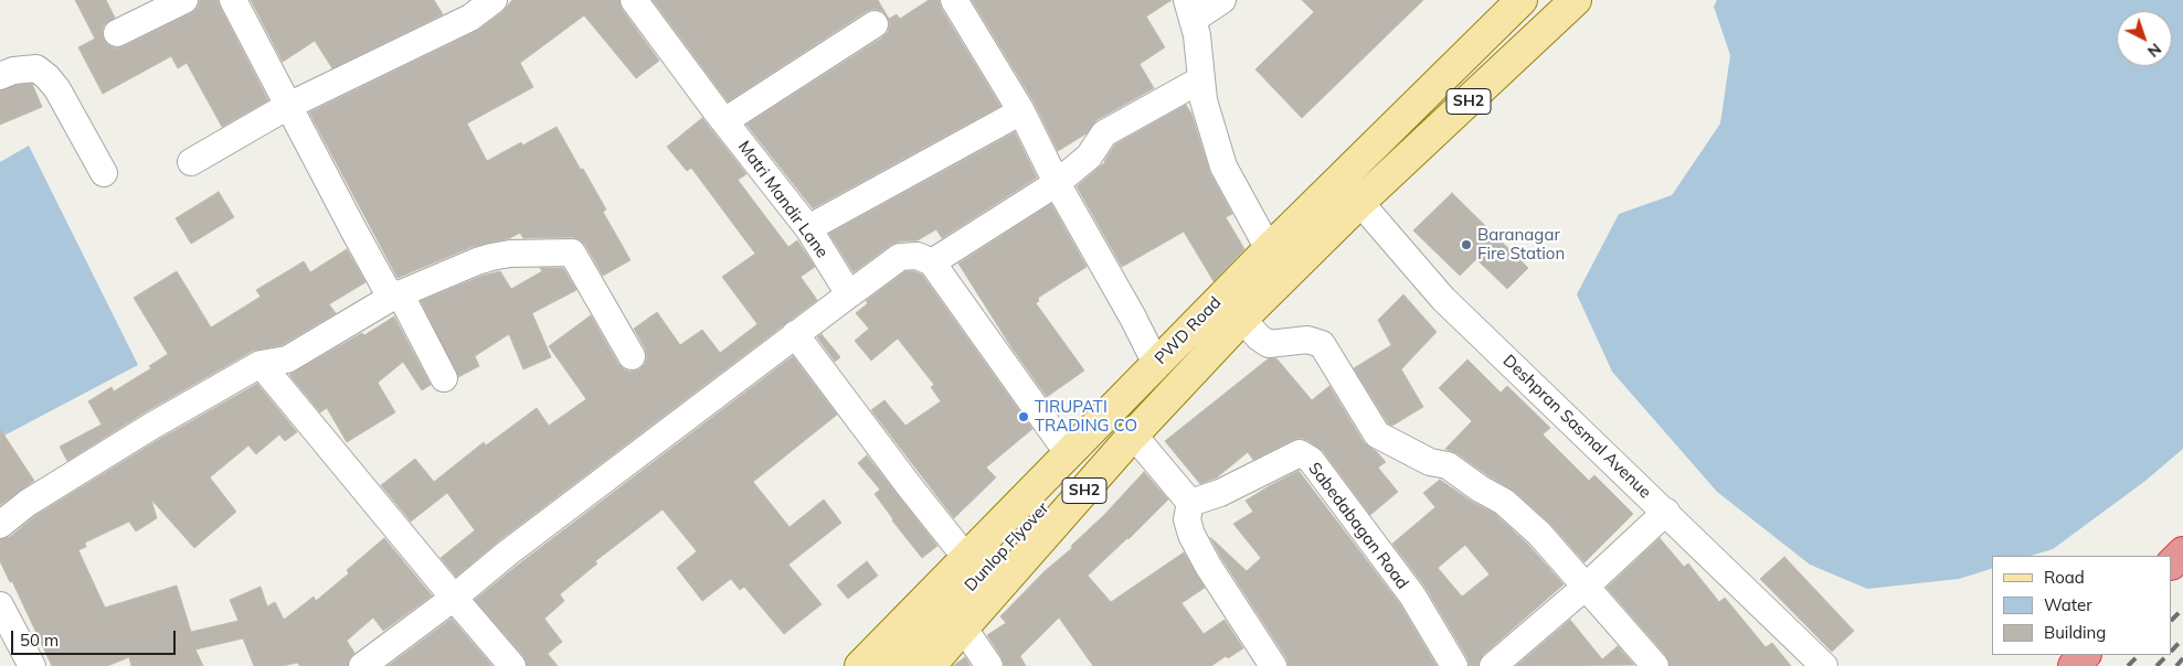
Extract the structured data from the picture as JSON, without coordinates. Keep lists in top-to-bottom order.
{
  "streets": {
    "main road": ["SH2", "PWD Road", "Dunlop Flyover"],
    "street": ["Matri Mandir Lane", "Deshpran Sasmal Avenue", "Sabedabagan Road"]
  },
  "crossings": [
    ["PWD Road", "Deshpran Sasmal Avenue"],
    ["PWD Road", "Dunlop Flyover"]
  ],
  "places": ["Baranagar Fire Station", "TIRUPATI TRADING CO"],
  "legend": ["Road", "Water", "Building"],
  "scale_bar": "50 m",
  "north": "bottom right"
}
